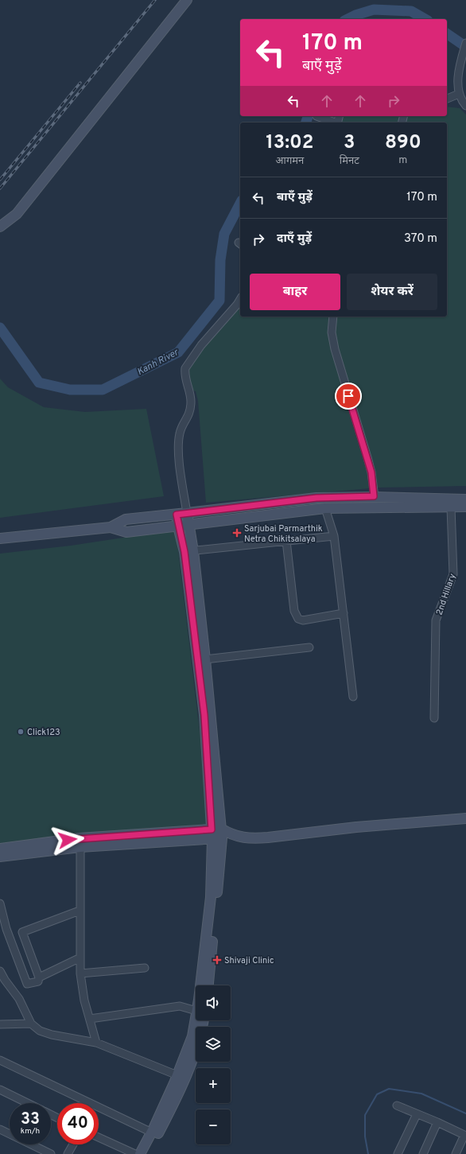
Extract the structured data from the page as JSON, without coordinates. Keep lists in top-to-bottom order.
{
  "streets": {
    "street": ["2nd Hillary"]
  },
  "water": ["Kanh River"],
  "places": {
    "health": ["Sarjubai Parmarthik Netra Chikitsalaya", "Shivaji Clinic"],
    "other": ["Click123"]
  },
  "page": {
    "turn": ["170 m", "बाएँ मुड़ें"],
    "eta": [
      "13:02",
      "आगमन",
      "3",
      "मिनट",
      "890",
      "m"
    ],
    "list": [
      {
        "name": "बाएँ मुड़ें",
        "value": "170 m"
      },
      {
        "name": "दाएँ मुड़ें",
        "value": "370 m"
      }
    ],
    "buttons": ["बाहर", "शेयर करें"],
    "map_buttons": ["+", "−"],
    "speed": "33 km/h",
    "limit": "40"
  }
}
